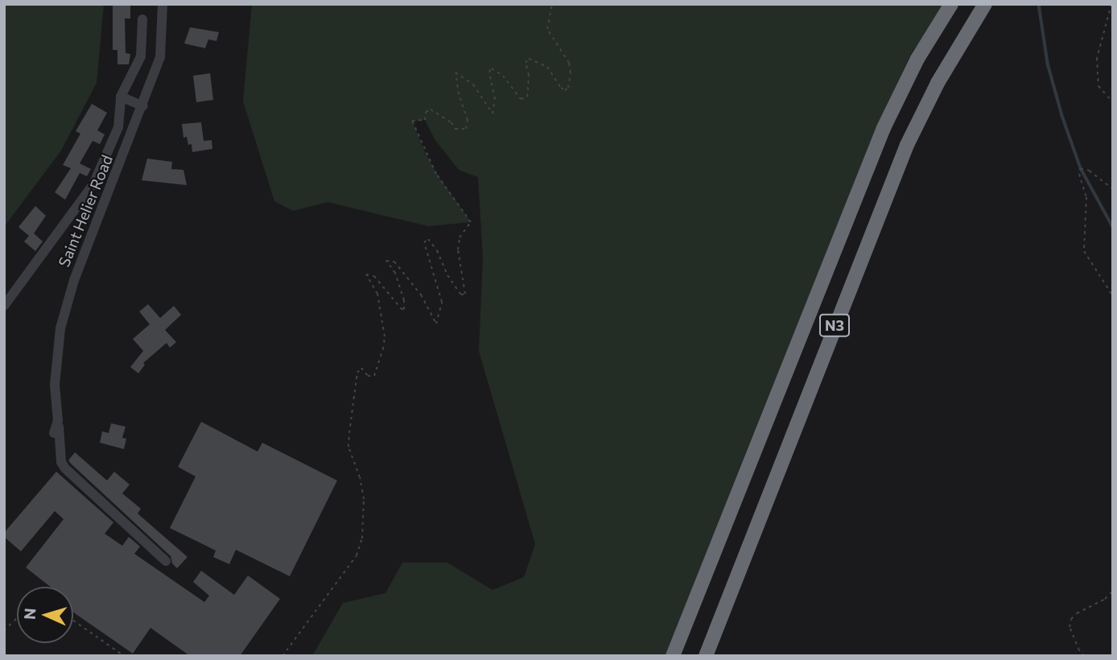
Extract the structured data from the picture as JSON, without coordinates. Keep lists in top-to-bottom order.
{
  "streets": {
    "highway": ["N3"],
    "street": ["Saint Helier Road"]
  },
  "north": "left"
}
